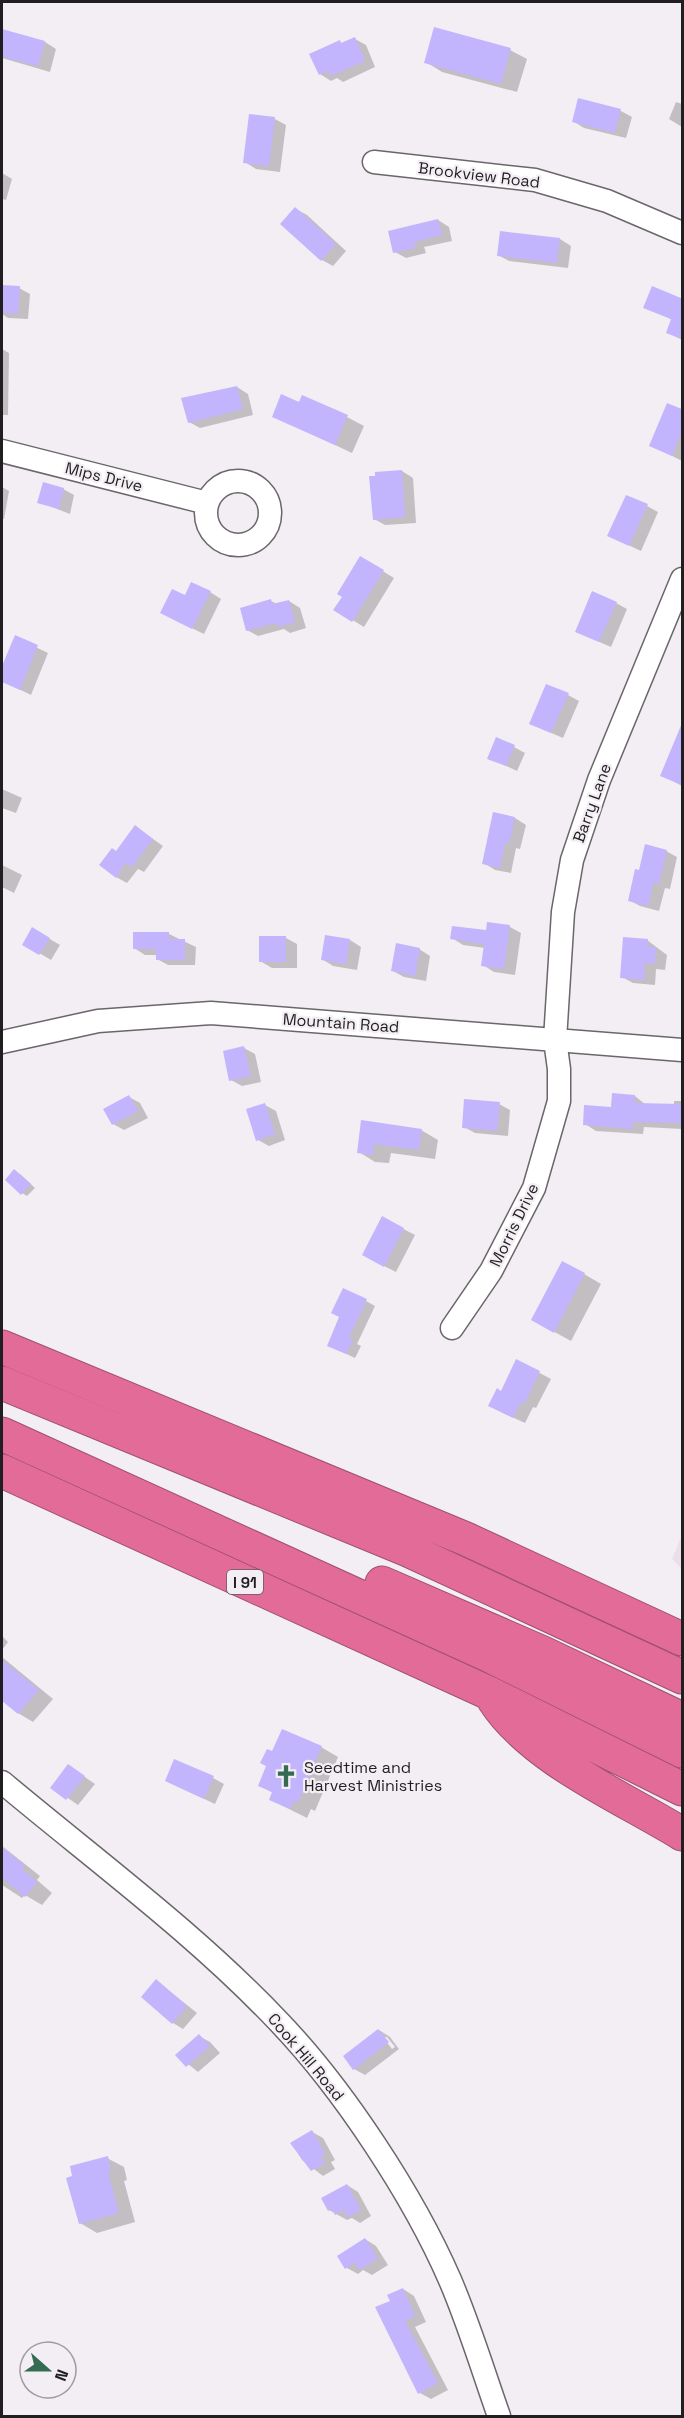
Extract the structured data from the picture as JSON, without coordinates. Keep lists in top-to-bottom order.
{
  "streets": {
    "highway": ["I 91"],
    "street": [
      "Brookview Road",
      "Mips Drive",
      "Barry Lane",
      "Mountain Road",
      "Morris Drive",
      "Cook Hill Road"
    ]
  },
  "crossings": [
    ["Barry Lane", "Mountain Road"],
    ["Barry Lane", "Morris Drive"],
    ["Mountain Road", "Morris Drive"]
  ],
  "places": {
    "church": ["Seedtime and Harvest Ministries"]
  },
  "north": "right"
}
